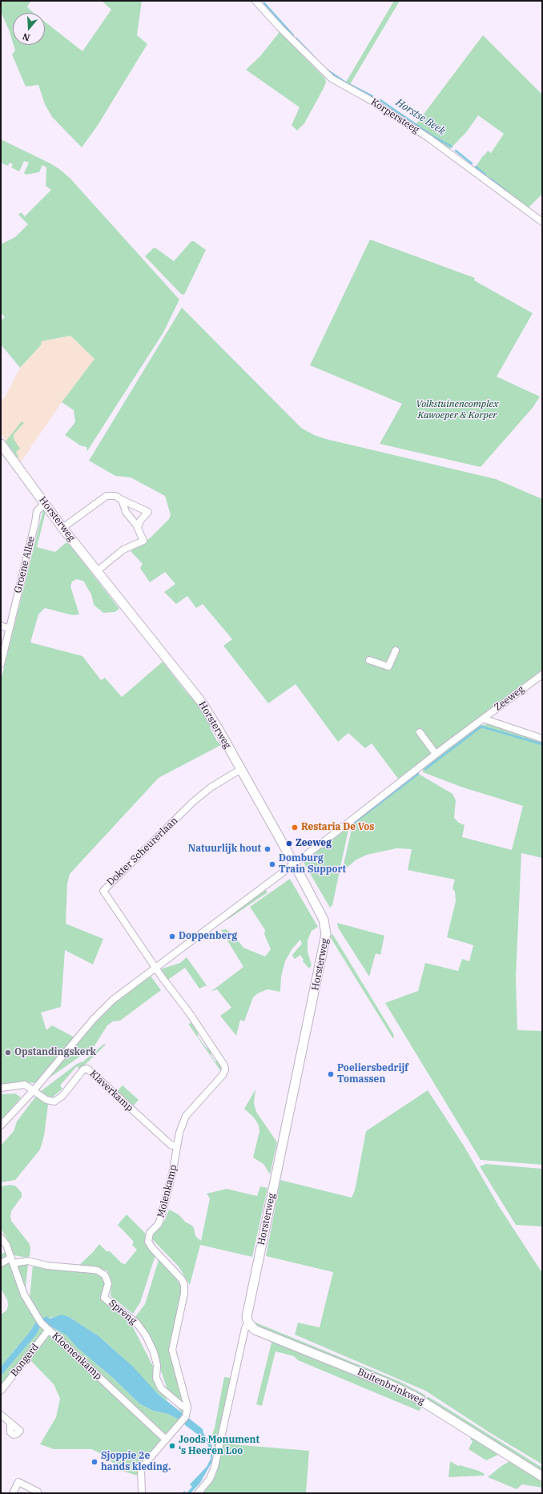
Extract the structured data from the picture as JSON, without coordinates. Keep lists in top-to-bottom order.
{
  "streets": {
    "main road": ["Horsterweg", "Buitenbrinkweg"],
    "street": [
      "Korpersteeg",
      "Groene Allee",
      "Zeeweg",
      "Dokter Scheurerlaan",
      "Klaverkamp",
      "Molenkamp",
      "Spreng",
      "Kloenenkamp",
      "Bongerd"
    ]
  },
  "crossings": [
    ["Horsterweg", "Groene Allee"],
    ["Horsterweg", "Zeeweg"],
    ["Horsterweg", "Dokter Scheurerlaan"],
    ["Horsterweg", "Buitenbrinkweg"],
    ["Zeeweg", "Dokter Scheurerlaan"],
    ["Zeeweg", "Klaverkamp"],
    ["Zeeweg", "Molenkamp"],
    ["Dokter Scheurerlaan", "Molenkamp"],
    ["Klaverkamp", "Molenkamp"],
    ["Molenkamp", "Spreng"],
    ["Molenkamp", "Kloenenkamp"],
    ["Spreng", "Kloenenkamp"],
    ["Kloenenkamp", "Bongerd"]
  ],
  "water": ["Horstse Beek"],
  "parks": ["Volkstuinencomplex Kawoeper & Korper"],
  "places": [
    "Restaria De Vos",
    "Zeeweg",
    "Natuurlijk hout",
    "Domburg Train Support",
    "Doppenberg",
    "Opstandingskerk",
    "Poeliersbedrijf Tomassen",
    "Joods Monument ‘s Heeren Loo",
    "Sjoppie 2e hands kleding."
  ],
  "north": "bottom"
}
